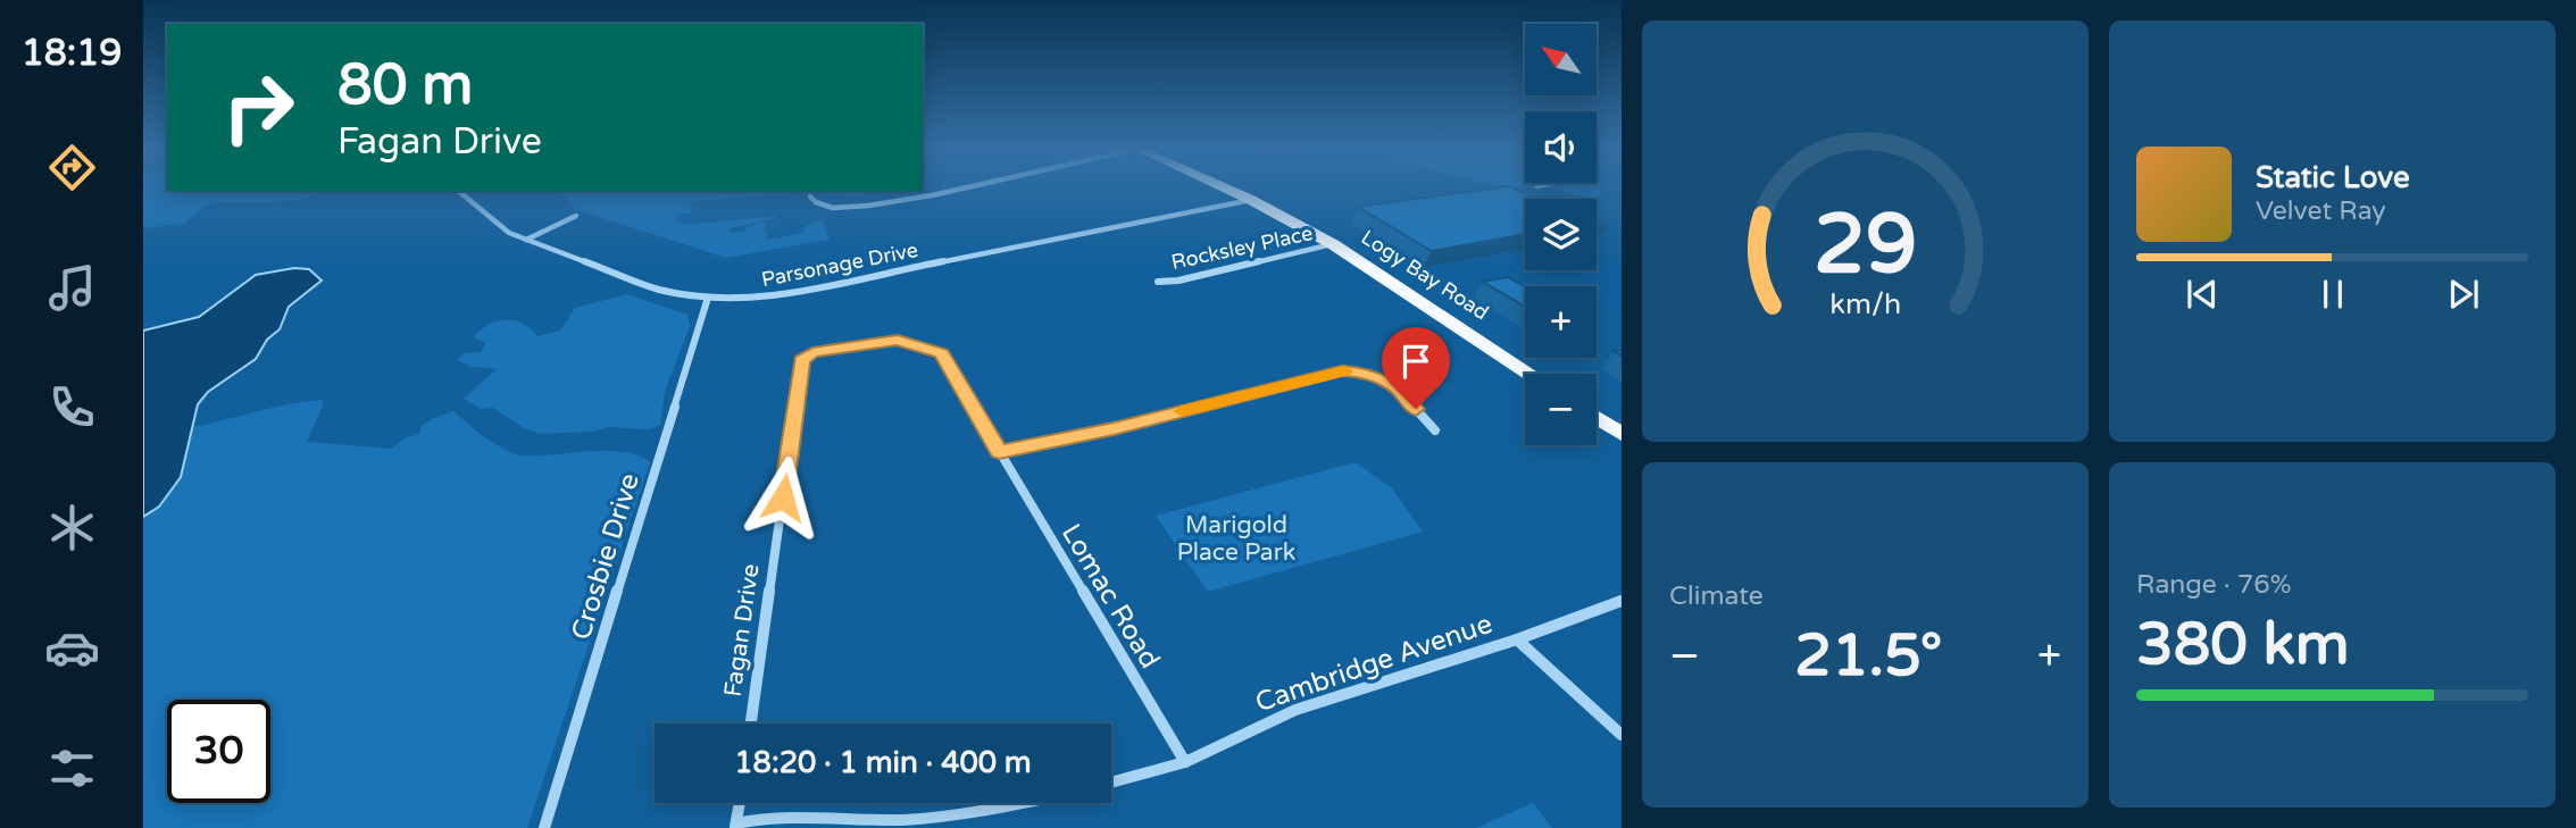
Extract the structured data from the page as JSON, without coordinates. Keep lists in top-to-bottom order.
{
  "streets": {
    "main road": ["Logy Bay Road"],
    "street": [
      "Rocksley Place",
      "Parsonage Drive",
      "Crosbie Drive",
      "Lomac Road",
      "Fagan Drive",
      "Cambridge Avenue"
    ]
  },
  "crossings": [
    ["Rocksley Place", "Logy Bay Road"],
    ["Parsonage Drive", "Logy Bay Road"],
    ["Parsonage Drive", "Crosbie Drive"],
    ["Lomac Road", "Fagan Drive"],
    ["Lomac Road", "Cambridge Avenue"]
  ],
  "parks": ["Marigold Place Park"],
  "north": "top left",
  "page": {
    "tabs": "18:19",
    "map_buttons": ["+", "−"],
    "turn": ["80 m", "Fagan Drive"],
    "song": ["Static Love", "Velvet Ray"],
    "tile": [
      "Climate",
      ["Range · 76%", "380 km"]
    ],
    "heat": ["−", "21.5°", "+"],
    "limit": "30",
    "trip": "18:20 · 1 min · 400 m",
    "gauge": ["29", "km/h"]
  }
}
